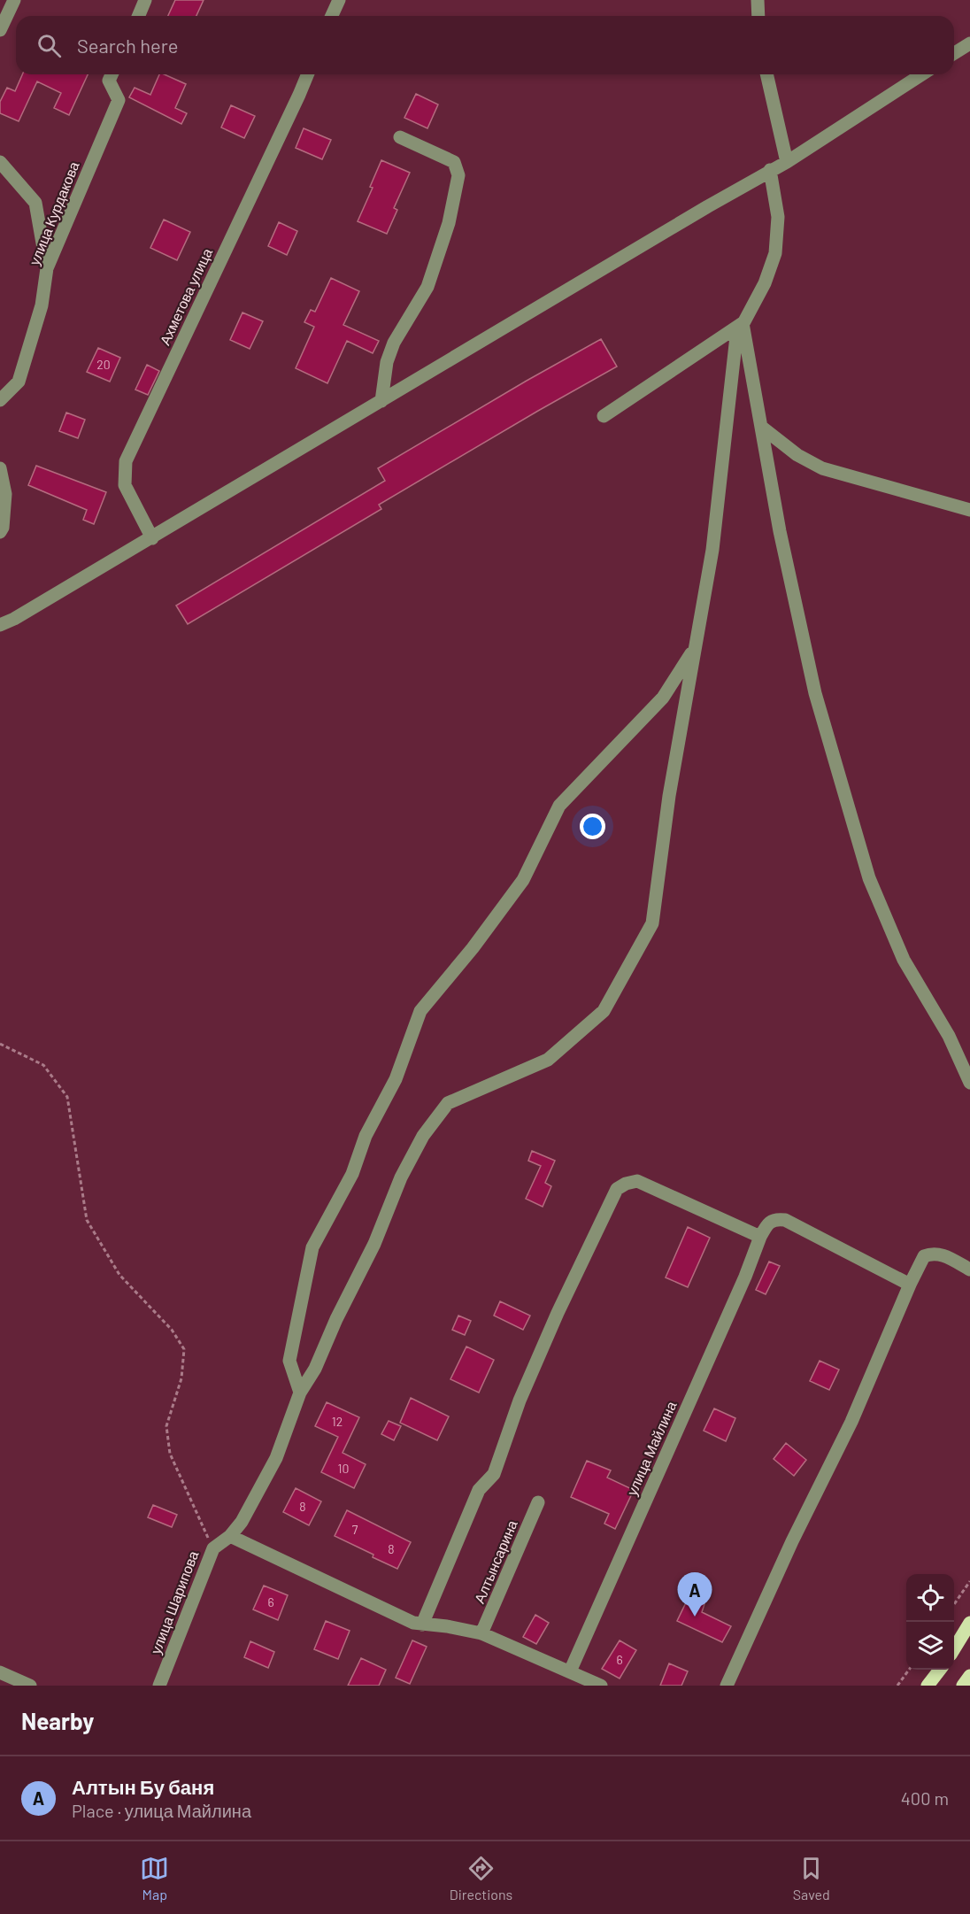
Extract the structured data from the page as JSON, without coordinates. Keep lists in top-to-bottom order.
{
  "streets": {
    "street": [
      "улица Курдакова",
      "Ахметова улица",
      "улица Майлина",
      "Алтынсарина",
      "улица Шарипова"
    ]
  },
  "house_numbers": [
    "20",
    "12",
    "10",
    "8",
    "7",
    "8",
    "6",
    "6"
  ],
  "page": {
    "search": "Search here",
    "pins": "A",
    "heading": "Nearby",
    "list": [
      {
        "mark": "A",
        "name": "Алтын Бу баня",
        "note": "Place · улица Майлина",
        "value": "400 m"
      }
    ],
    "nav": ["Map", "Directions", "Saved"]
  }
}
